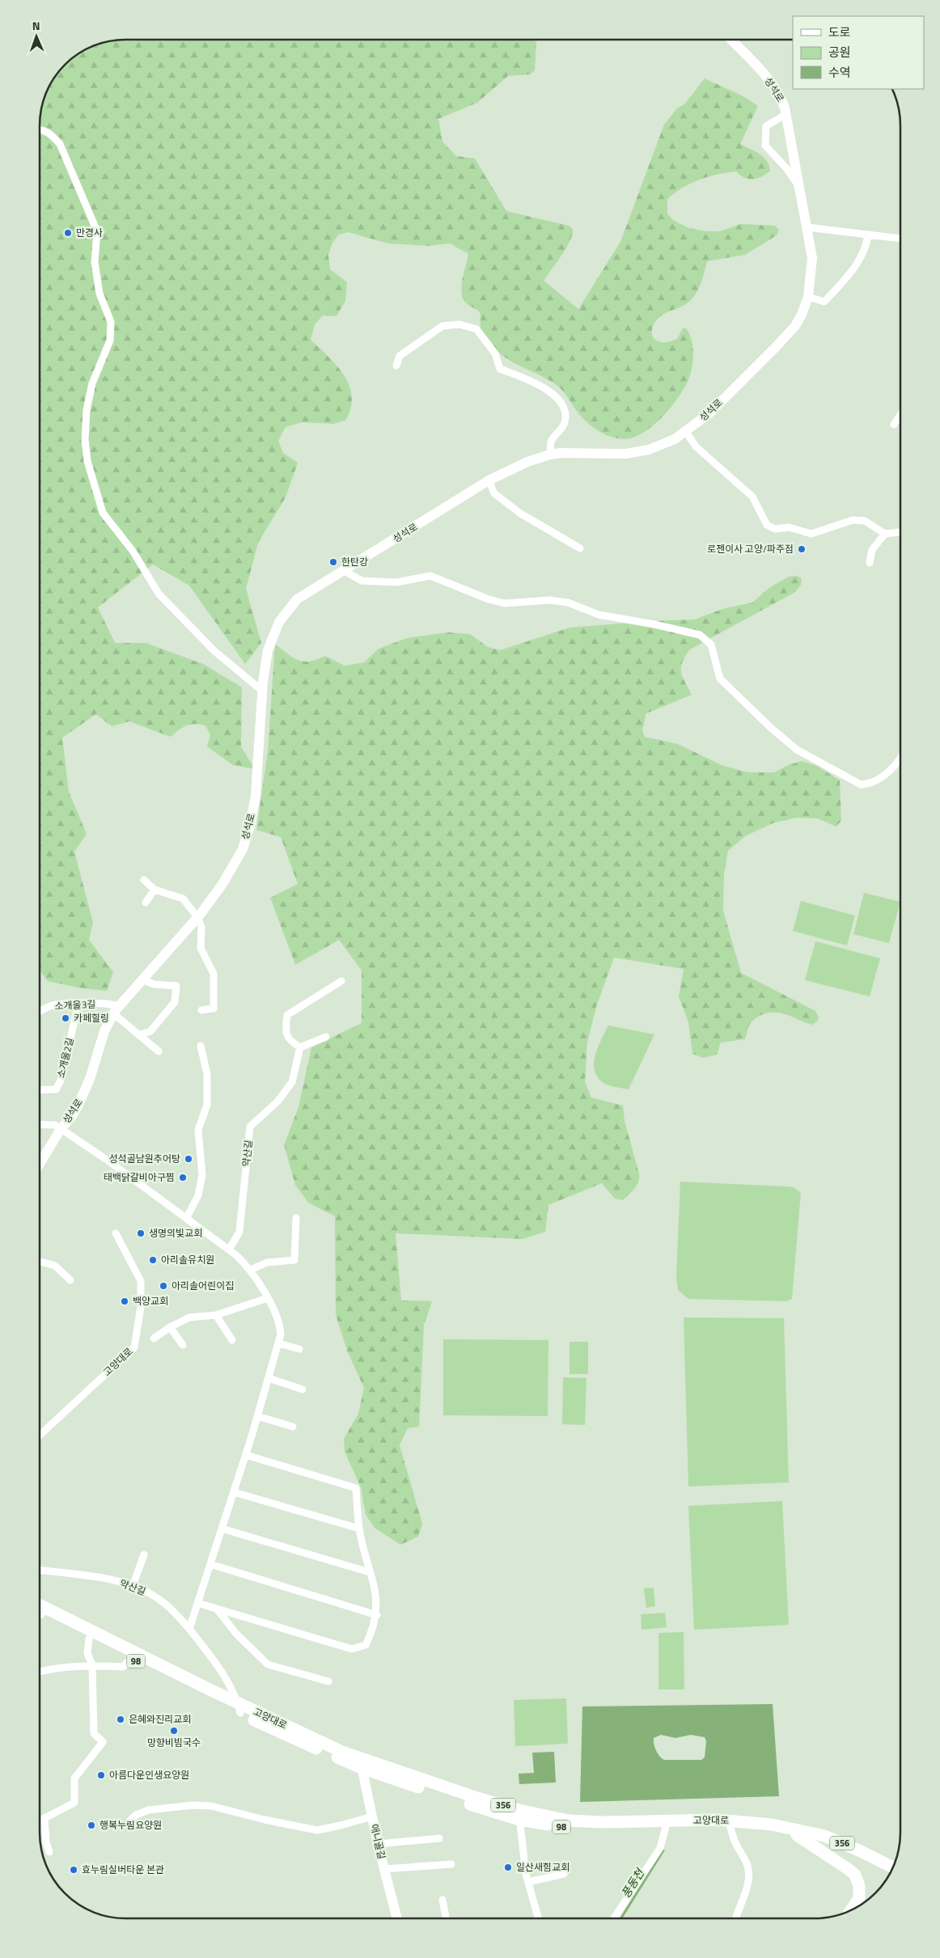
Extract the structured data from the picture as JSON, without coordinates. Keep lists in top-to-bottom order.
{
  "streets": {
    "main road": ["고양대로", "98", "356"],
    "street": [
      "성석로",
      "소개울3길",
      "소개울2길",
      "약산길",
      "애니골길"
    ]
  },
  "crossings": [
    ["성석로", "소개울3길"],
    ["소개울3길", "소개울2길"],
    ["약산길", "고양대로"],
    ["고양대로", "애니골길"]
  ],
  "water": ["풍동천"],
  "places": [
    "만경사",
    "로젠이사 고양/파주점",
    "한탄강",
    "카페힐링",
    "성석골남원추어탕",
    "태백닭갈비아구찜",
    "생명의빛교회",
    "아리솔유치원",
    "아리솔어린이집",
    "백양교회",
    "은혜와진리교회",
    "망향비빔국수",
    "아름다운인생요양원",
    "행복누림요양원",
    "일산새힘교회",
    "효누림실버타운 본관"
  ],
  "legend": ["도로", "공원", "수역"],
  "north": "top"
}
